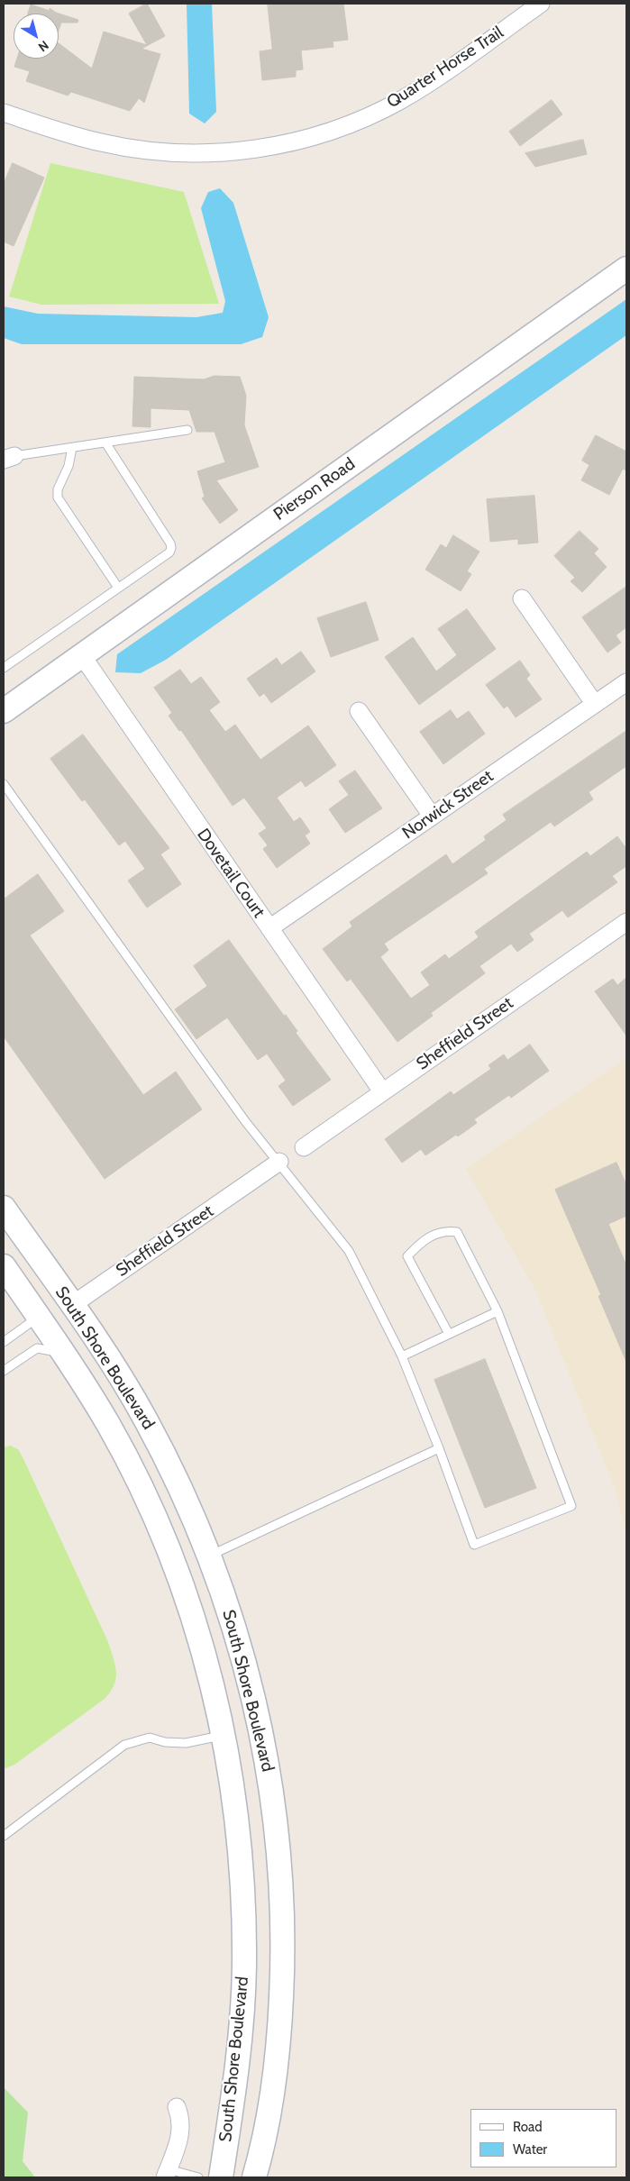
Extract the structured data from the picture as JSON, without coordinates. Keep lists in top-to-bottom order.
{
  "streets": {
    "street": [
      "Quarter Horse Trail",
      "Pierson Road",
      "Norwick Street",
      "Dovetail Court",
      "Sheffield Street",
      "South Shore Boulevard"
    ]
  },
  "crossings": [
    ["Pierson Road", "Dovetail Court"],
    ["Norwick Street", "Dovetail Court"],
    ["Dovetail Court", "Sheffield Street"],
    ["Sheffield Street", "South Shore Boulevard"]
  ],
  "legend": ["Road", "Water"],
  "north": "bottom right"
}
